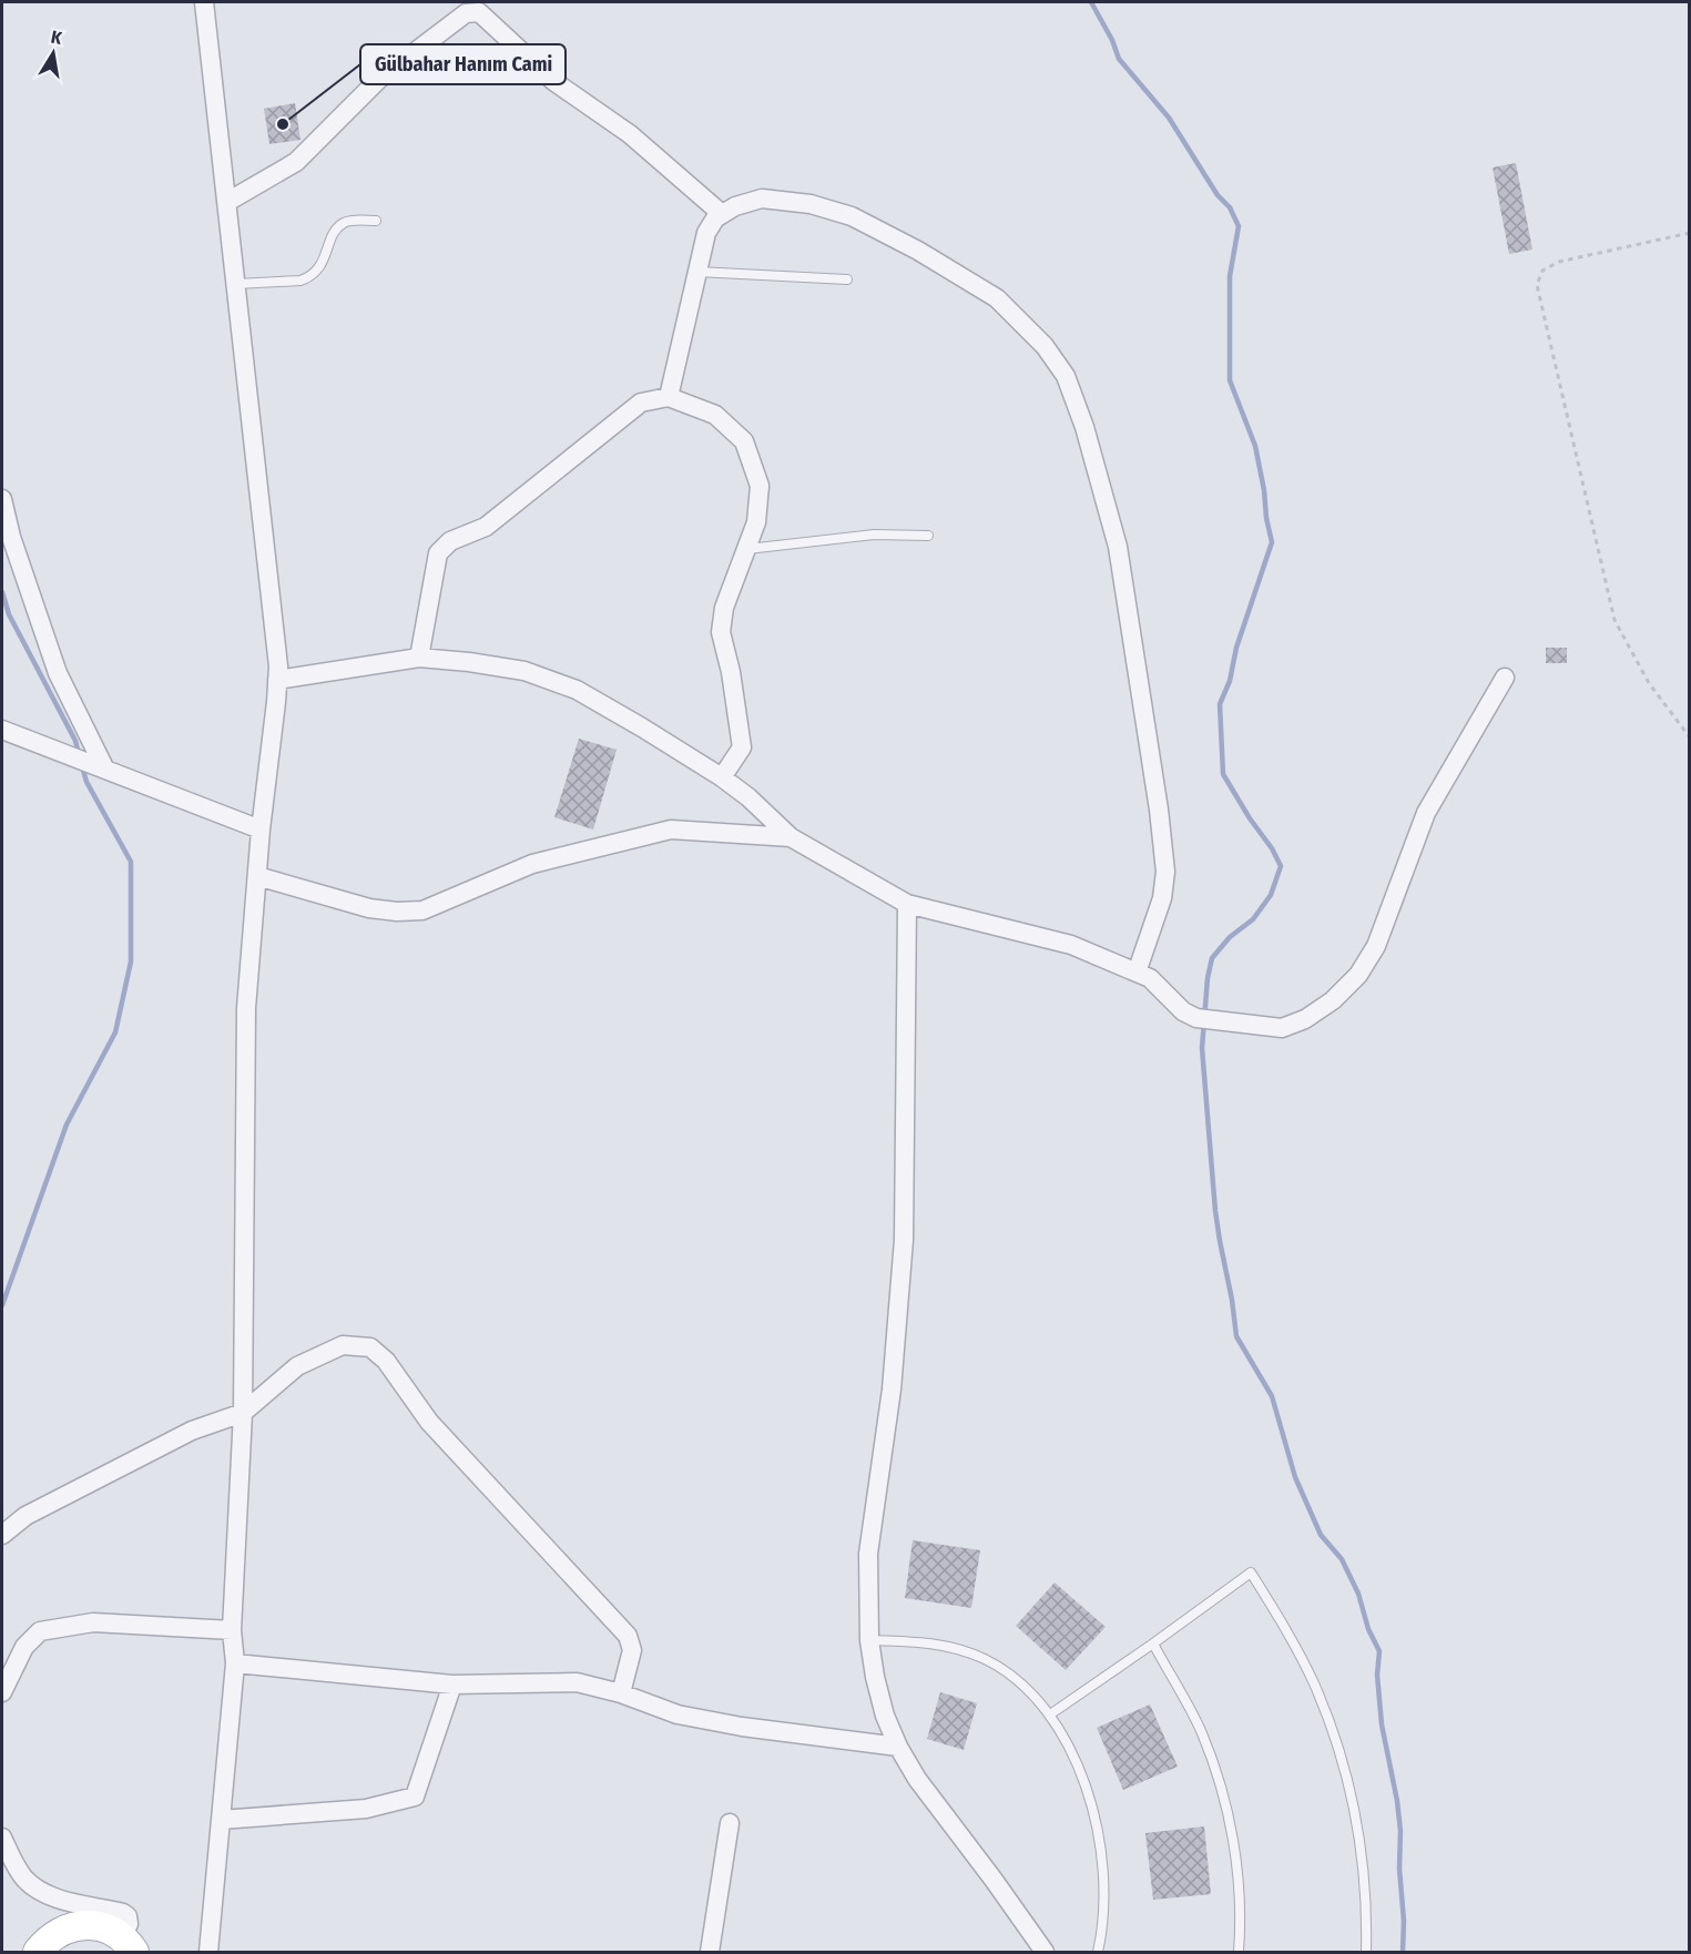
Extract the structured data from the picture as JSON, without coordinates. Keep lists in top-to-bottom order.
{
  "places": ["Gülbahar Hanım Cami"],
  "north": "top"
}
